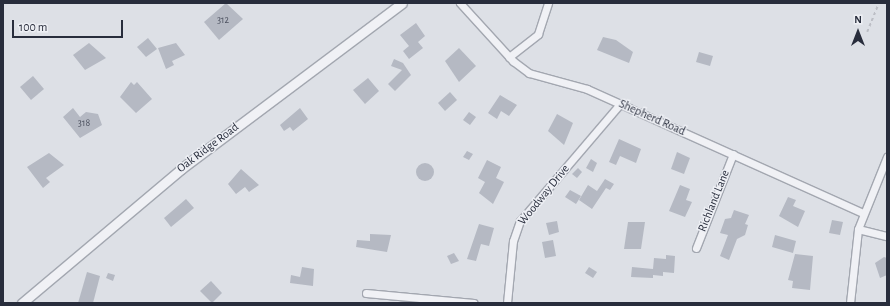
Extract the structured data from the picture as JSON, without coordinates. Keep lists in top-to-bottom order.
{
  "streets": {
    "street": [
      "Shepherd Road",
      "Oak Ridge Road",
      "Woodway Drive",
      "Richland Lane"
    ]
  },
  "crossings": [
    ["Shepherd Road", "Woodway Drive"],
    ["Shepherd Road", "Richland Lane"]
  ],
  "house_numbers": ["312", "318"],
  "scale_bar": "100 m",
  "north": "top"
}
